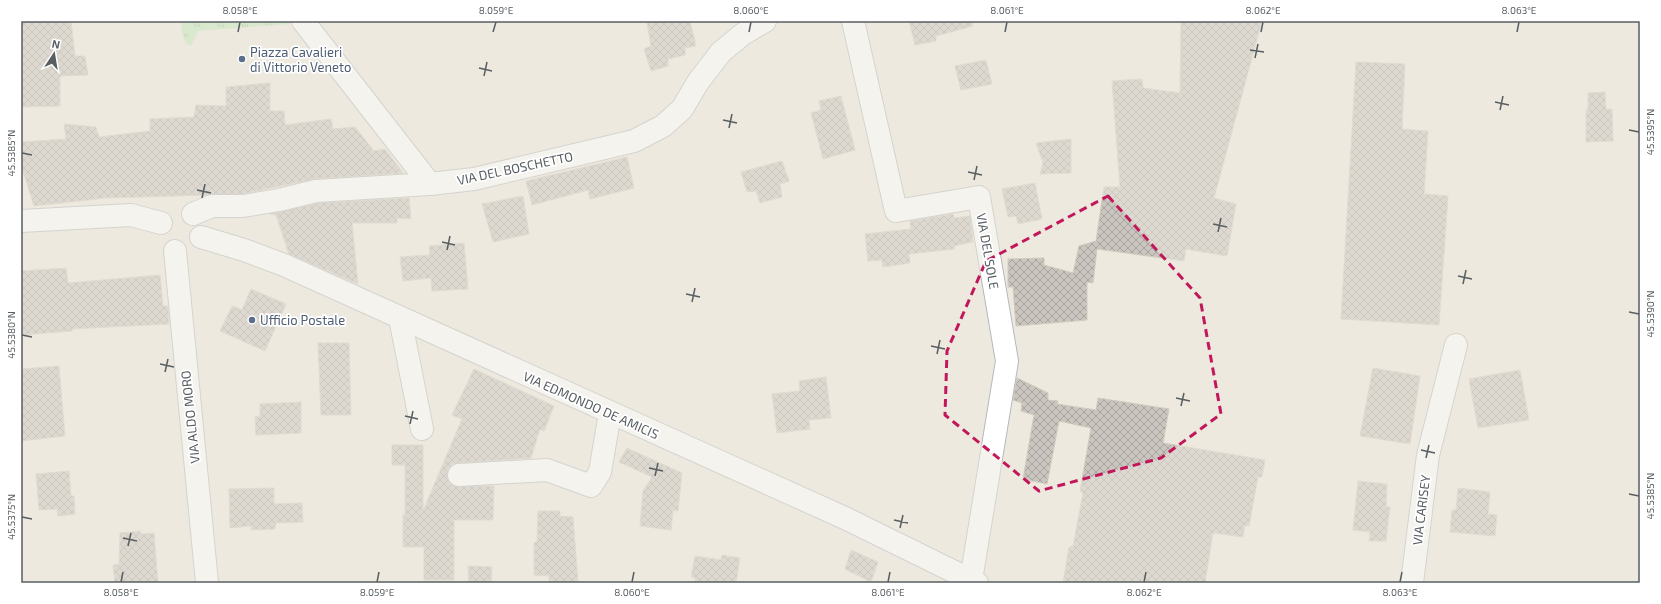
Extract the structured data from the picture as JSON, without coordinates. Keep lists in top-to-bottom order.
{
  "streets": {
    "street": [
      "VIA DEL BOSCHETTO",
      "VIA DEL SOLE",
      "VIA EDMONDO DE AMICIS",
      "VIA ALDO MORO",
      "VIA CARISEY"
    ]
  },
  "crossings": [
    ["VIA DEL BOSCHETTO", "VIA EDMONDO DE AMICIS"],
    ["VIA DEL BOSCHETTO", "VIA ALDO MORO"],
    ["VIA DEL SOLE", "VIA EDMONDO DE AMICIS"],
    ["VIA EDMONDO DE AMICIS", "VIA ALDO MORO"]
  ],
  "places": ["Piazza Cavalieri di Vittorio Veneto", "Ufficio Postale"],
  "north": "top",
  "coordinates": [
    "8.058°E",
    "8.059°E",
    "8.060°E",
    "8.061°E",
    "8.062°E",
    "8.063°E",
    "45.5395°N",
    "45.5385°N",
    "45.5390°N",
    "45.5380°N",
    "45.5375°N"
  ]
}
